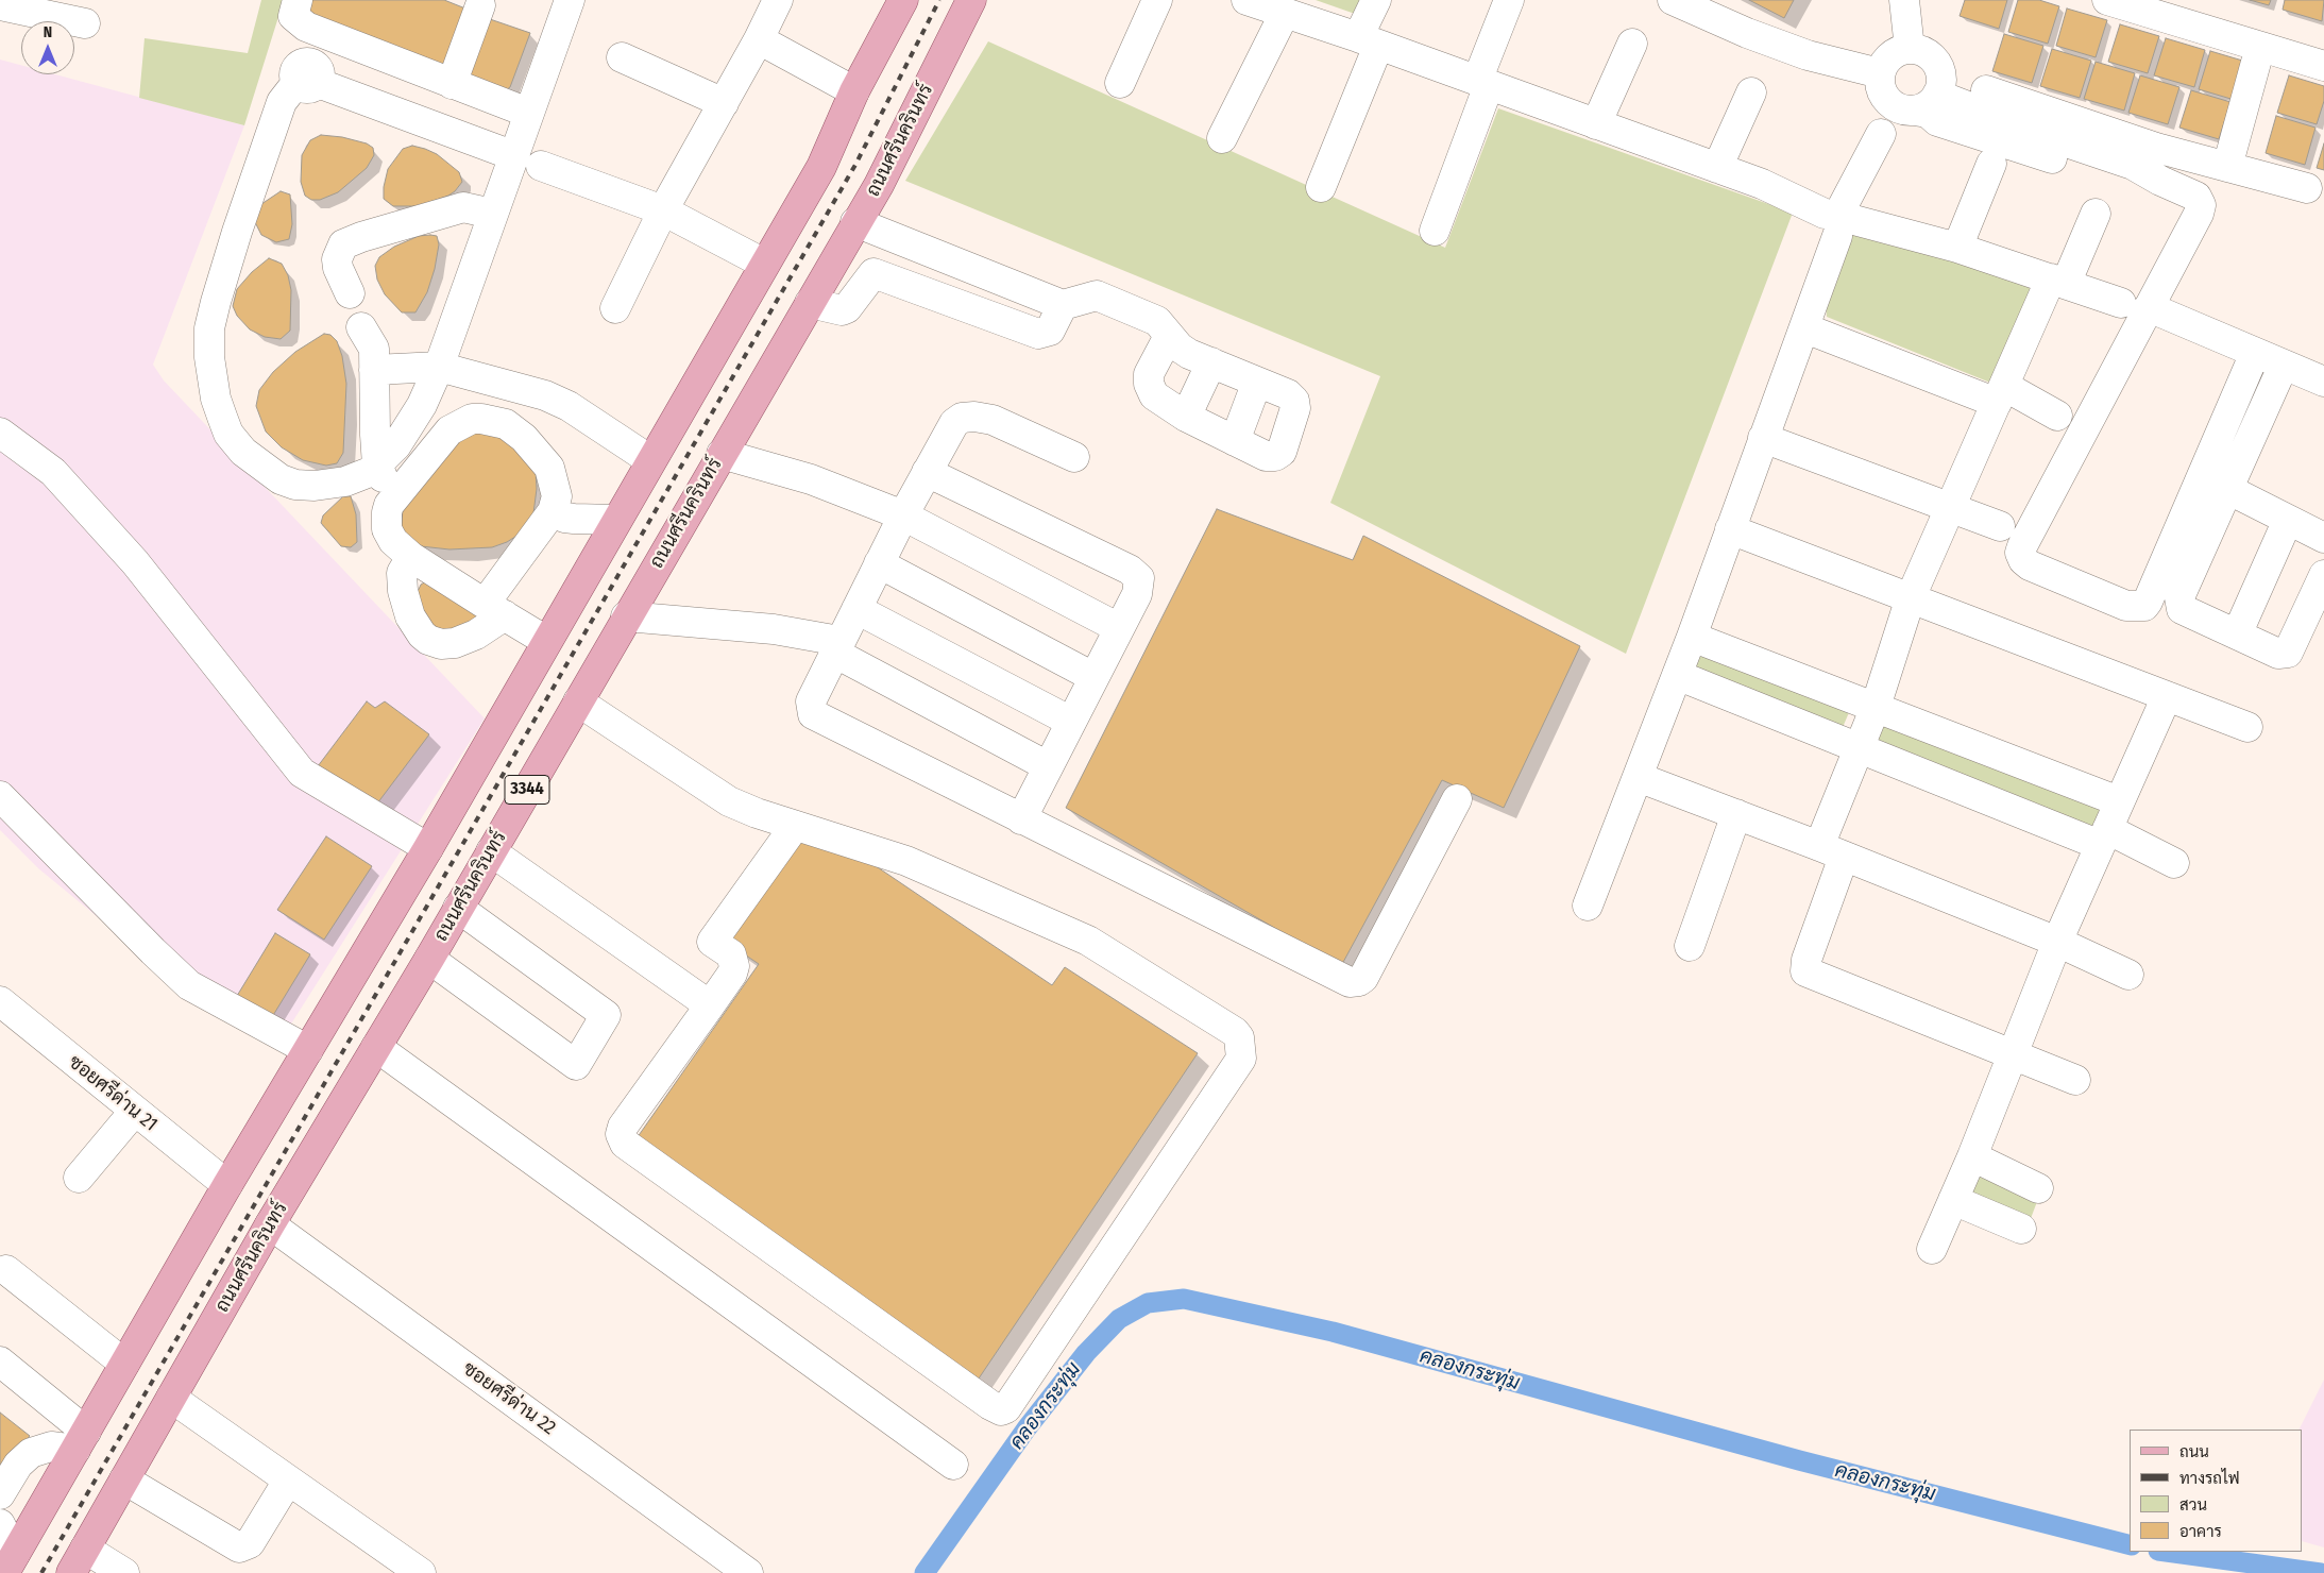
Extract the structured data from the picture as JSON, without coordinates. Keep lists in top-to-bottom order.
{
  "streets": {
    "main road": ["ถนนศรีนครินทร์", "3344"],
    "street": ["ซอยศรีด่าน 21", "ซอยศรีด่าน 22"]
  },
  "crossings": [
    ["ถนนศรีนครินทร์", "ซอยศรีด่าน 22"]
  ],
  "water": ["คลองกระทุ่ม"],
  "legend": [
    "ถนน",
    "ทางรถไฟ",
    "สวน",
    "อาคาร"
  ],
  "north": "top"
}
